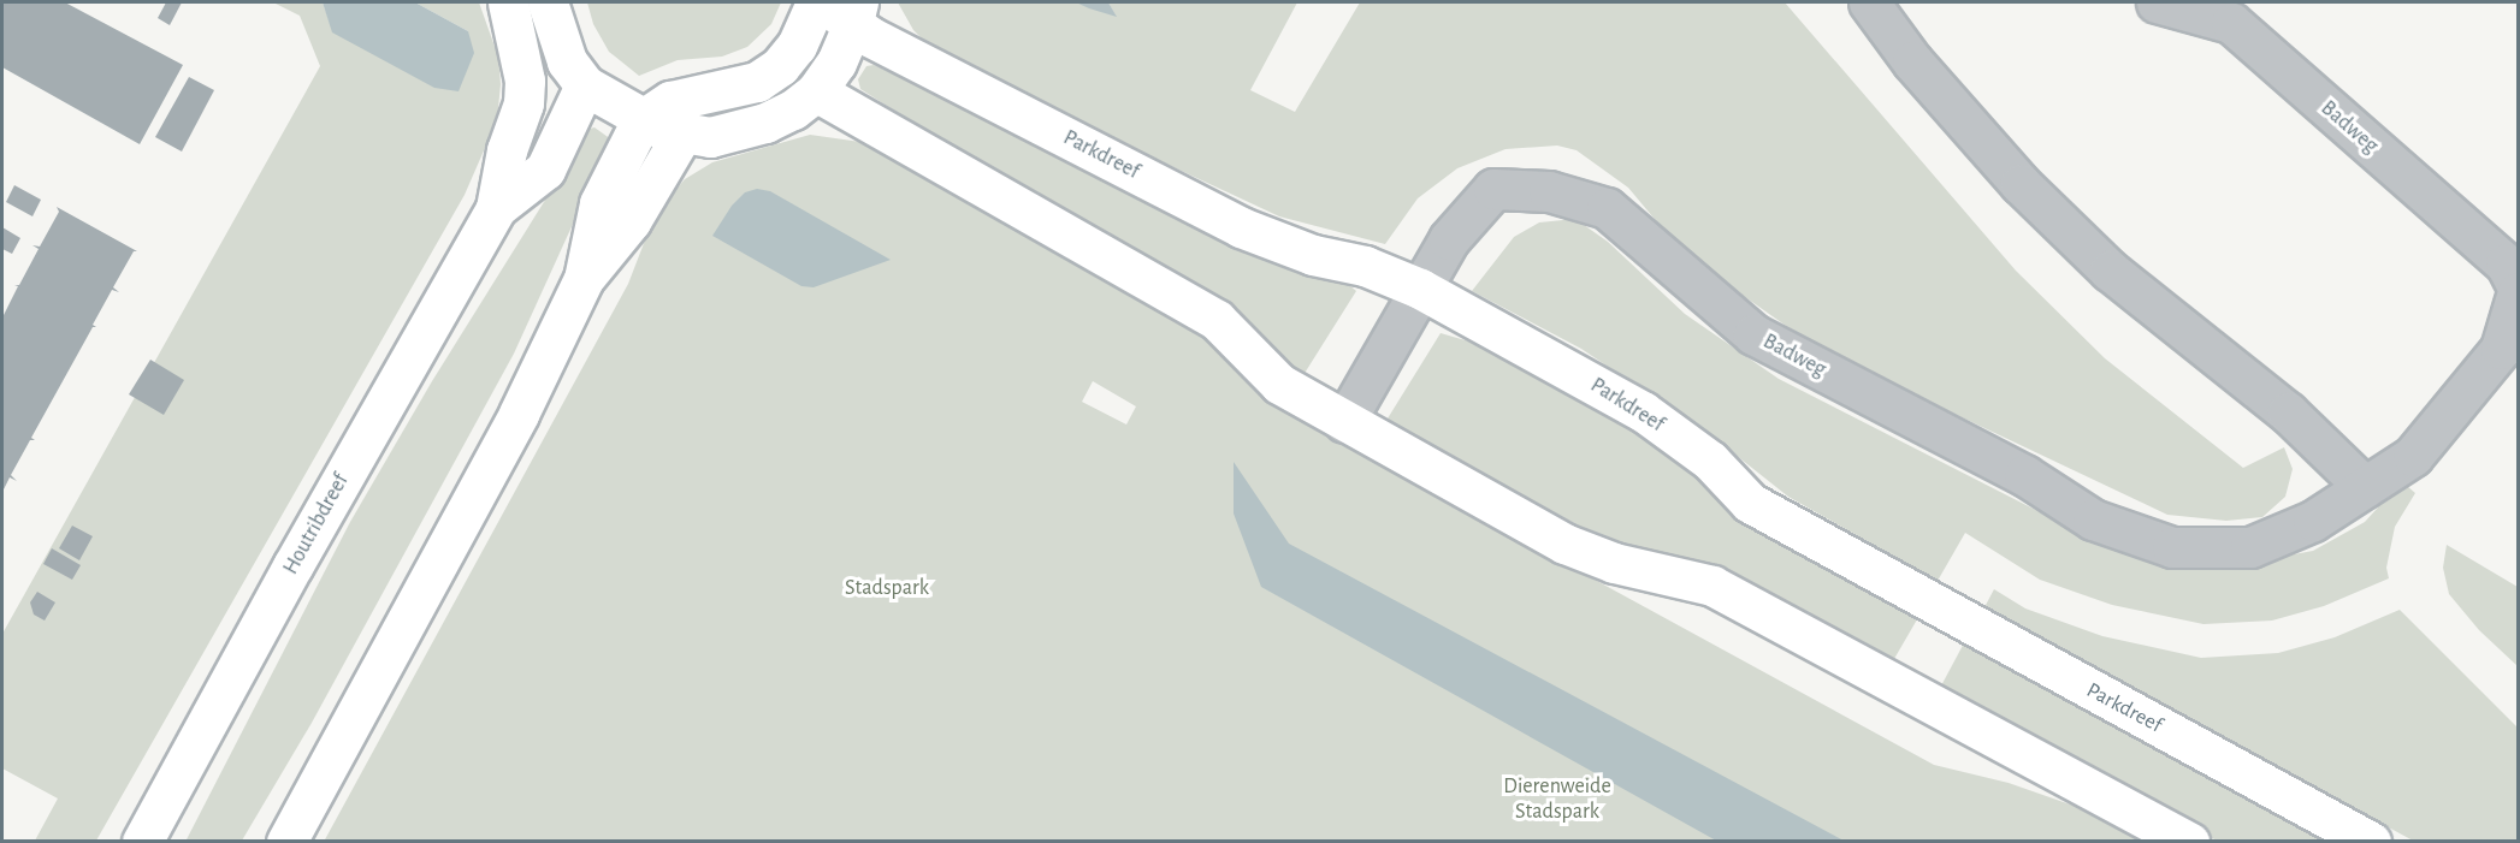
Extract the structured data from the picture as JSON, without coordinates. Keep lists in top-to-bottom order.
{
  "streets": {
    "street": ["Badweg", "Parkdreef", "Houtribdreef"]
  },
  "crossings": [
    ["Badweg", "Parkdreef"]
  ],
  "parks": ["Stadspark", "Dierenweide Stadspark"]
}
